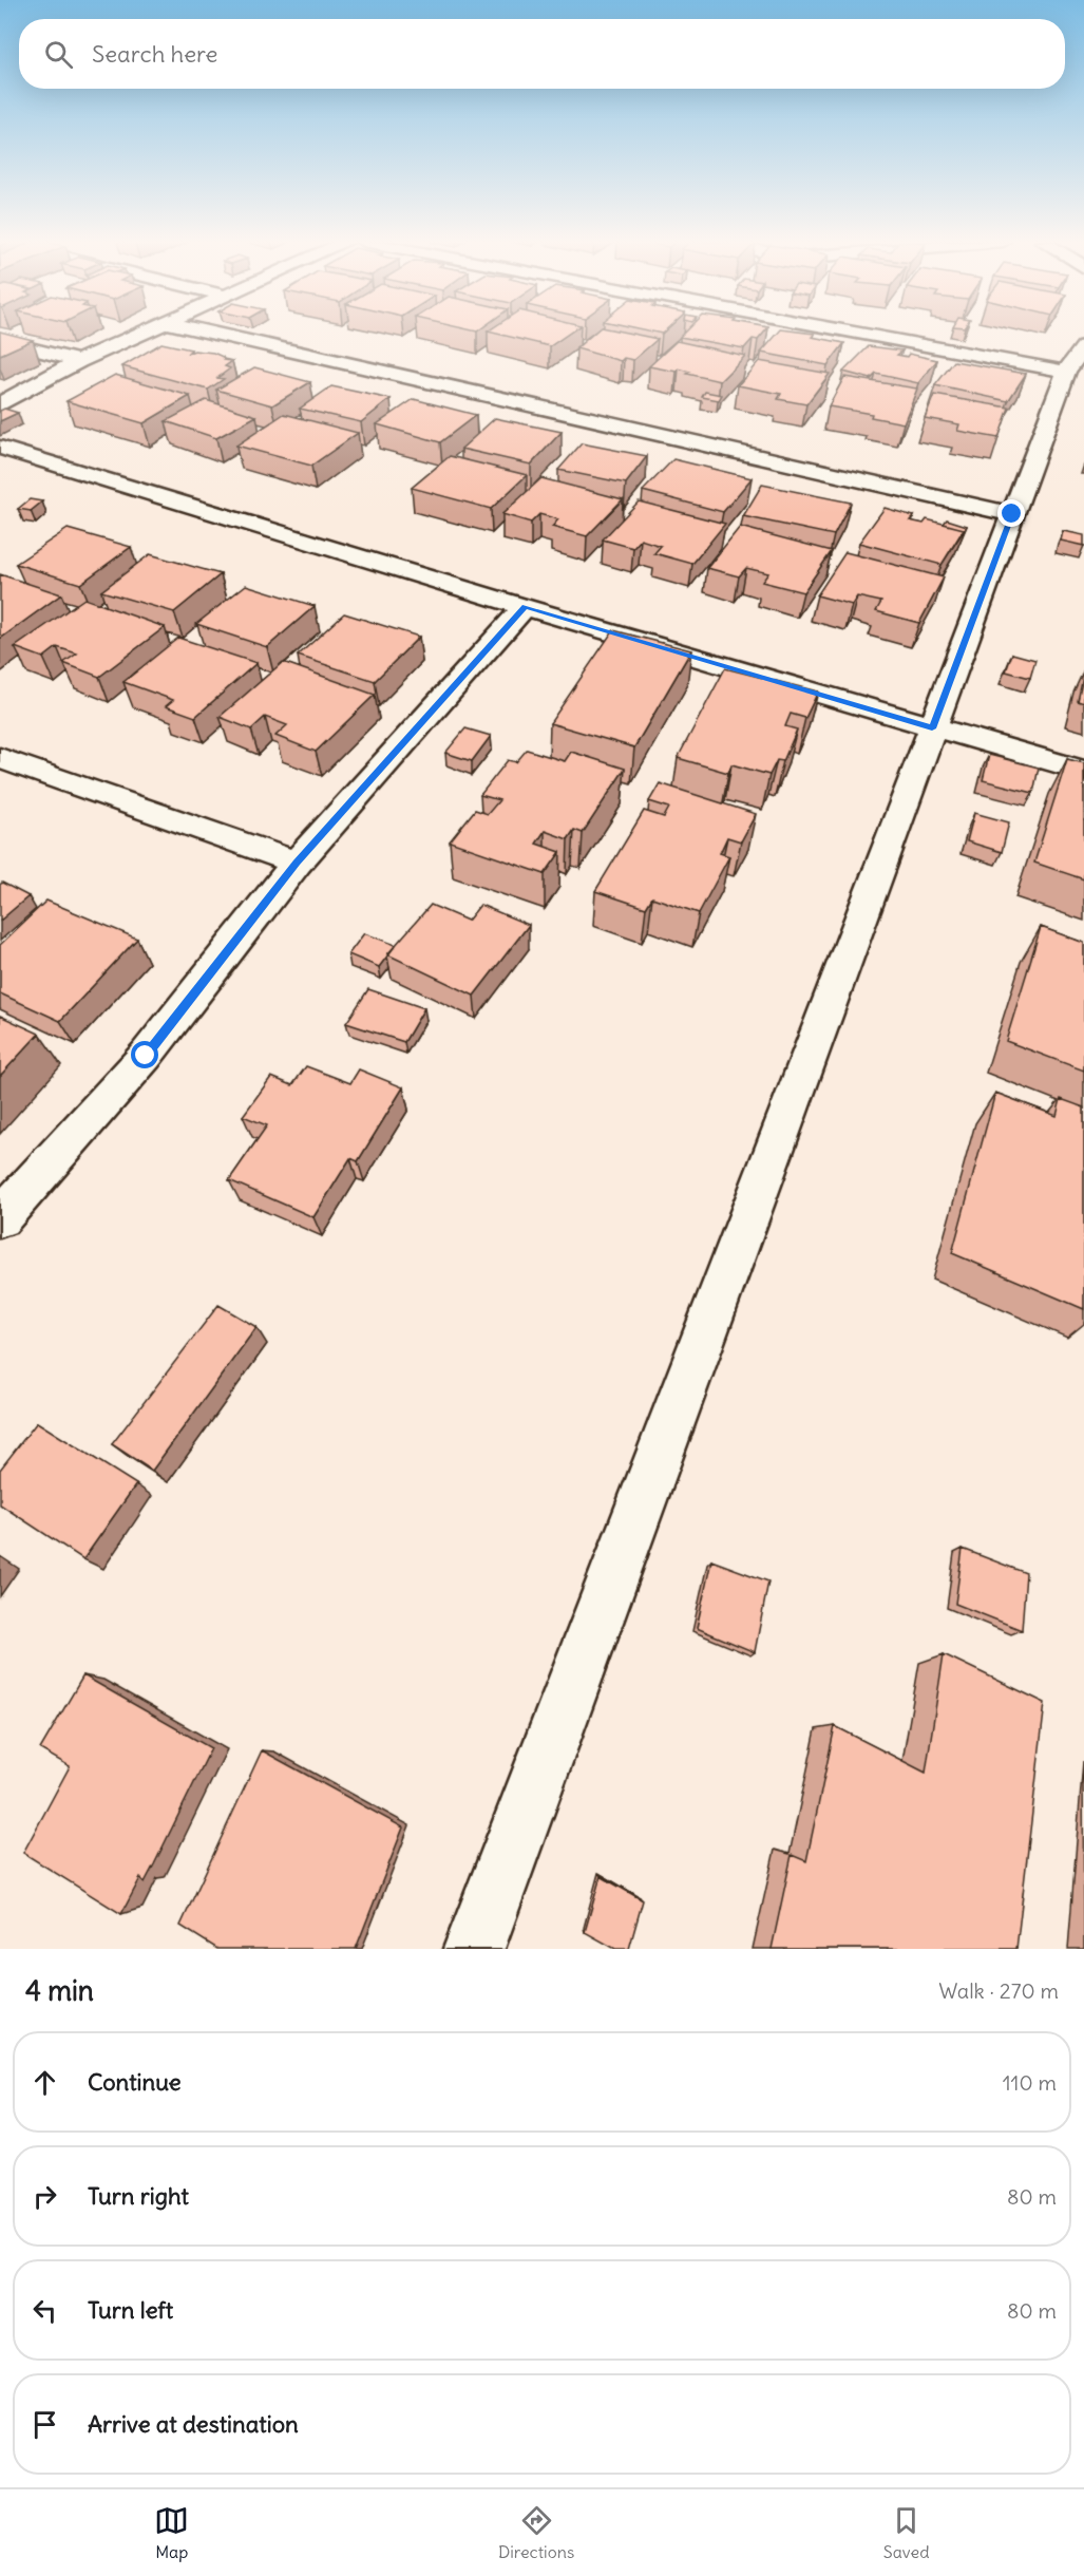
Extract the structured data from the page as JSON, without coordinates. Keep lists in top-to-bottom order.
{
  "page": {
    "search": "Search here",
    "heading": ["4 min", "Walk · 270 m"],
    "list": [
      ["Continue", "110 m"],
      ["Turn right", "80 m"],
      ["Turn left", "80 m"],
      "Arrive at destination"
    ],
    "nav": ["Map", "Directions", "Saved"]
  }
}
